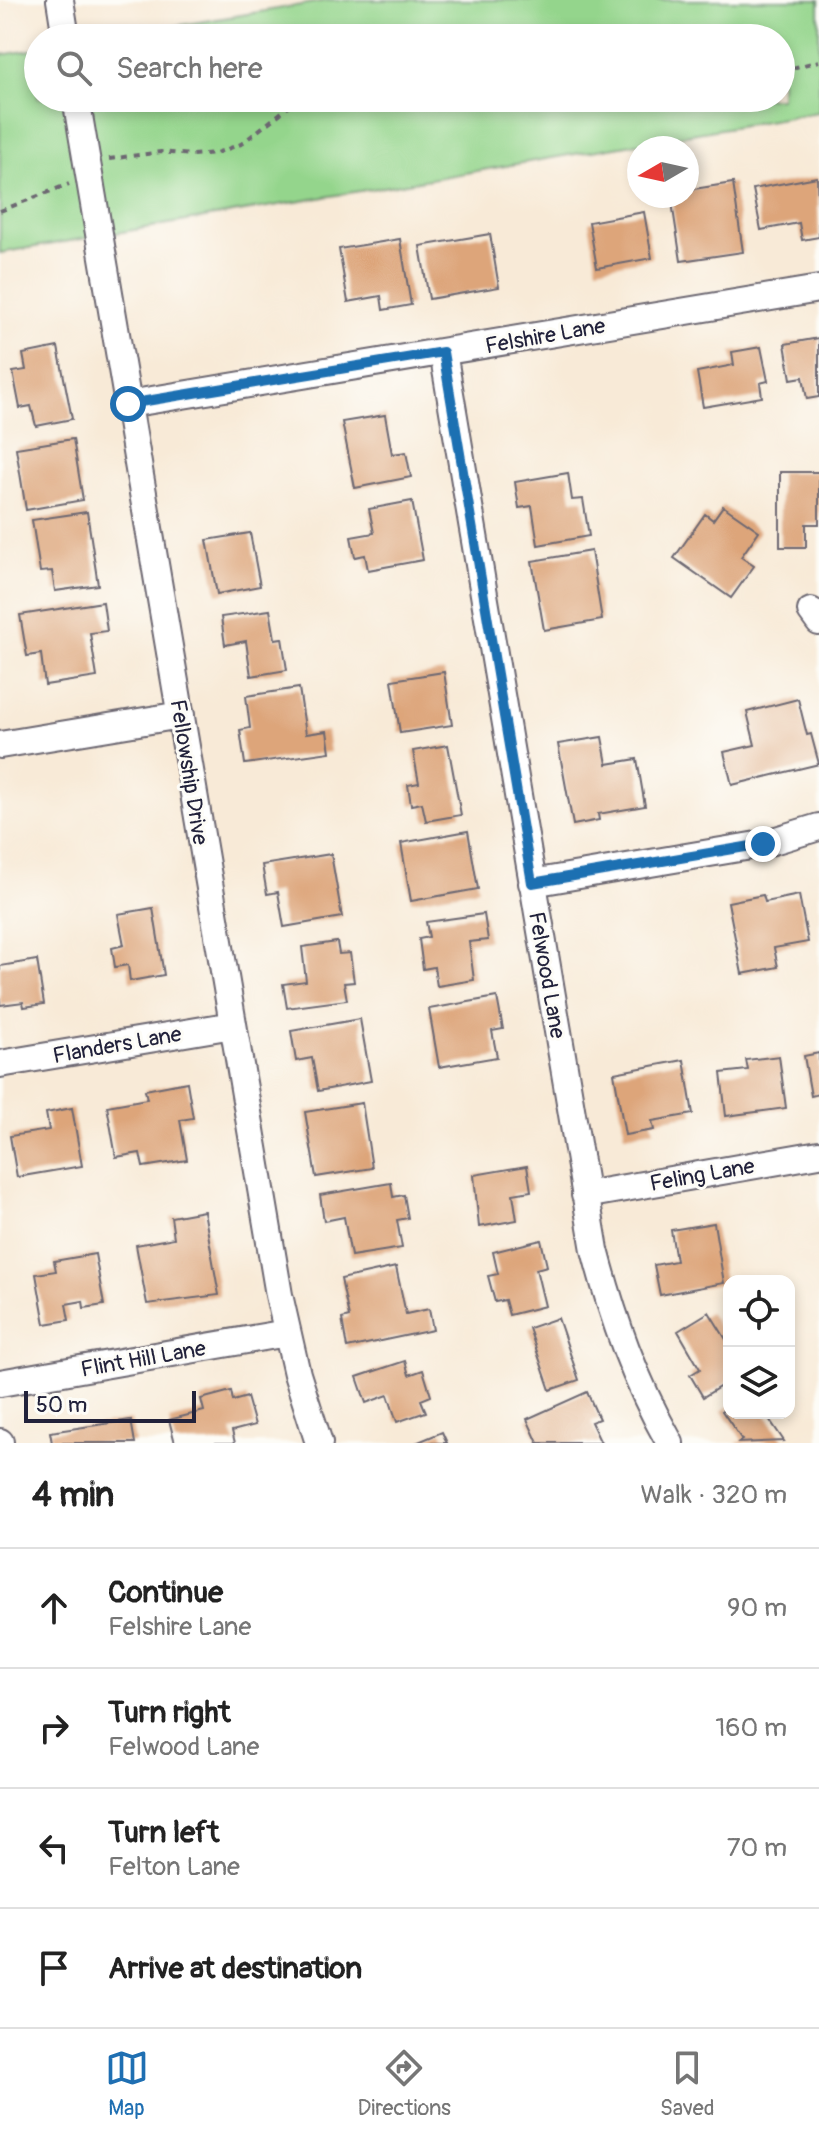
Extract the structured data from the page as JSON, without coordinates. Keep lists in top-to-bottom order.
{
  "streets": {
    "street": [
      "Felshire Lane",
      "Fellowship Drive",
      "Felwood Lane",
      "Flanders Lane",
      "Feling Lane",
      "Flint Hill Lane"
    ]
  },
  "crossings": [
    ["Felshire Lane", "Fellowship Drive"],
    ["Felshire Lane", "Felwood Lane"],
    ["Fellowship Drive", "Flanders Lane"],
    ["Fellowship Drive", "Flint Hill Lane"],
    ["Felwood Lane", "Feling Lane"]
  ],
  "scale_bar": "50 m",
  "north": "left",
  "page": {
    "search": "Search here",
    "scale": "50 m",
    "heading": ["4 min", "Walk · 320 m"],
    "list": [
      ["Continue", "Felshire Lane", "90 m"],
      ["Turn right", "Felwood Lane", "160 m"],
      ["Turn left", "Felton Lane", "70 m"],
      "Arrive at destination"
    ],
    "nav": ["Map", "Directions", "Saved"]
  }
}
